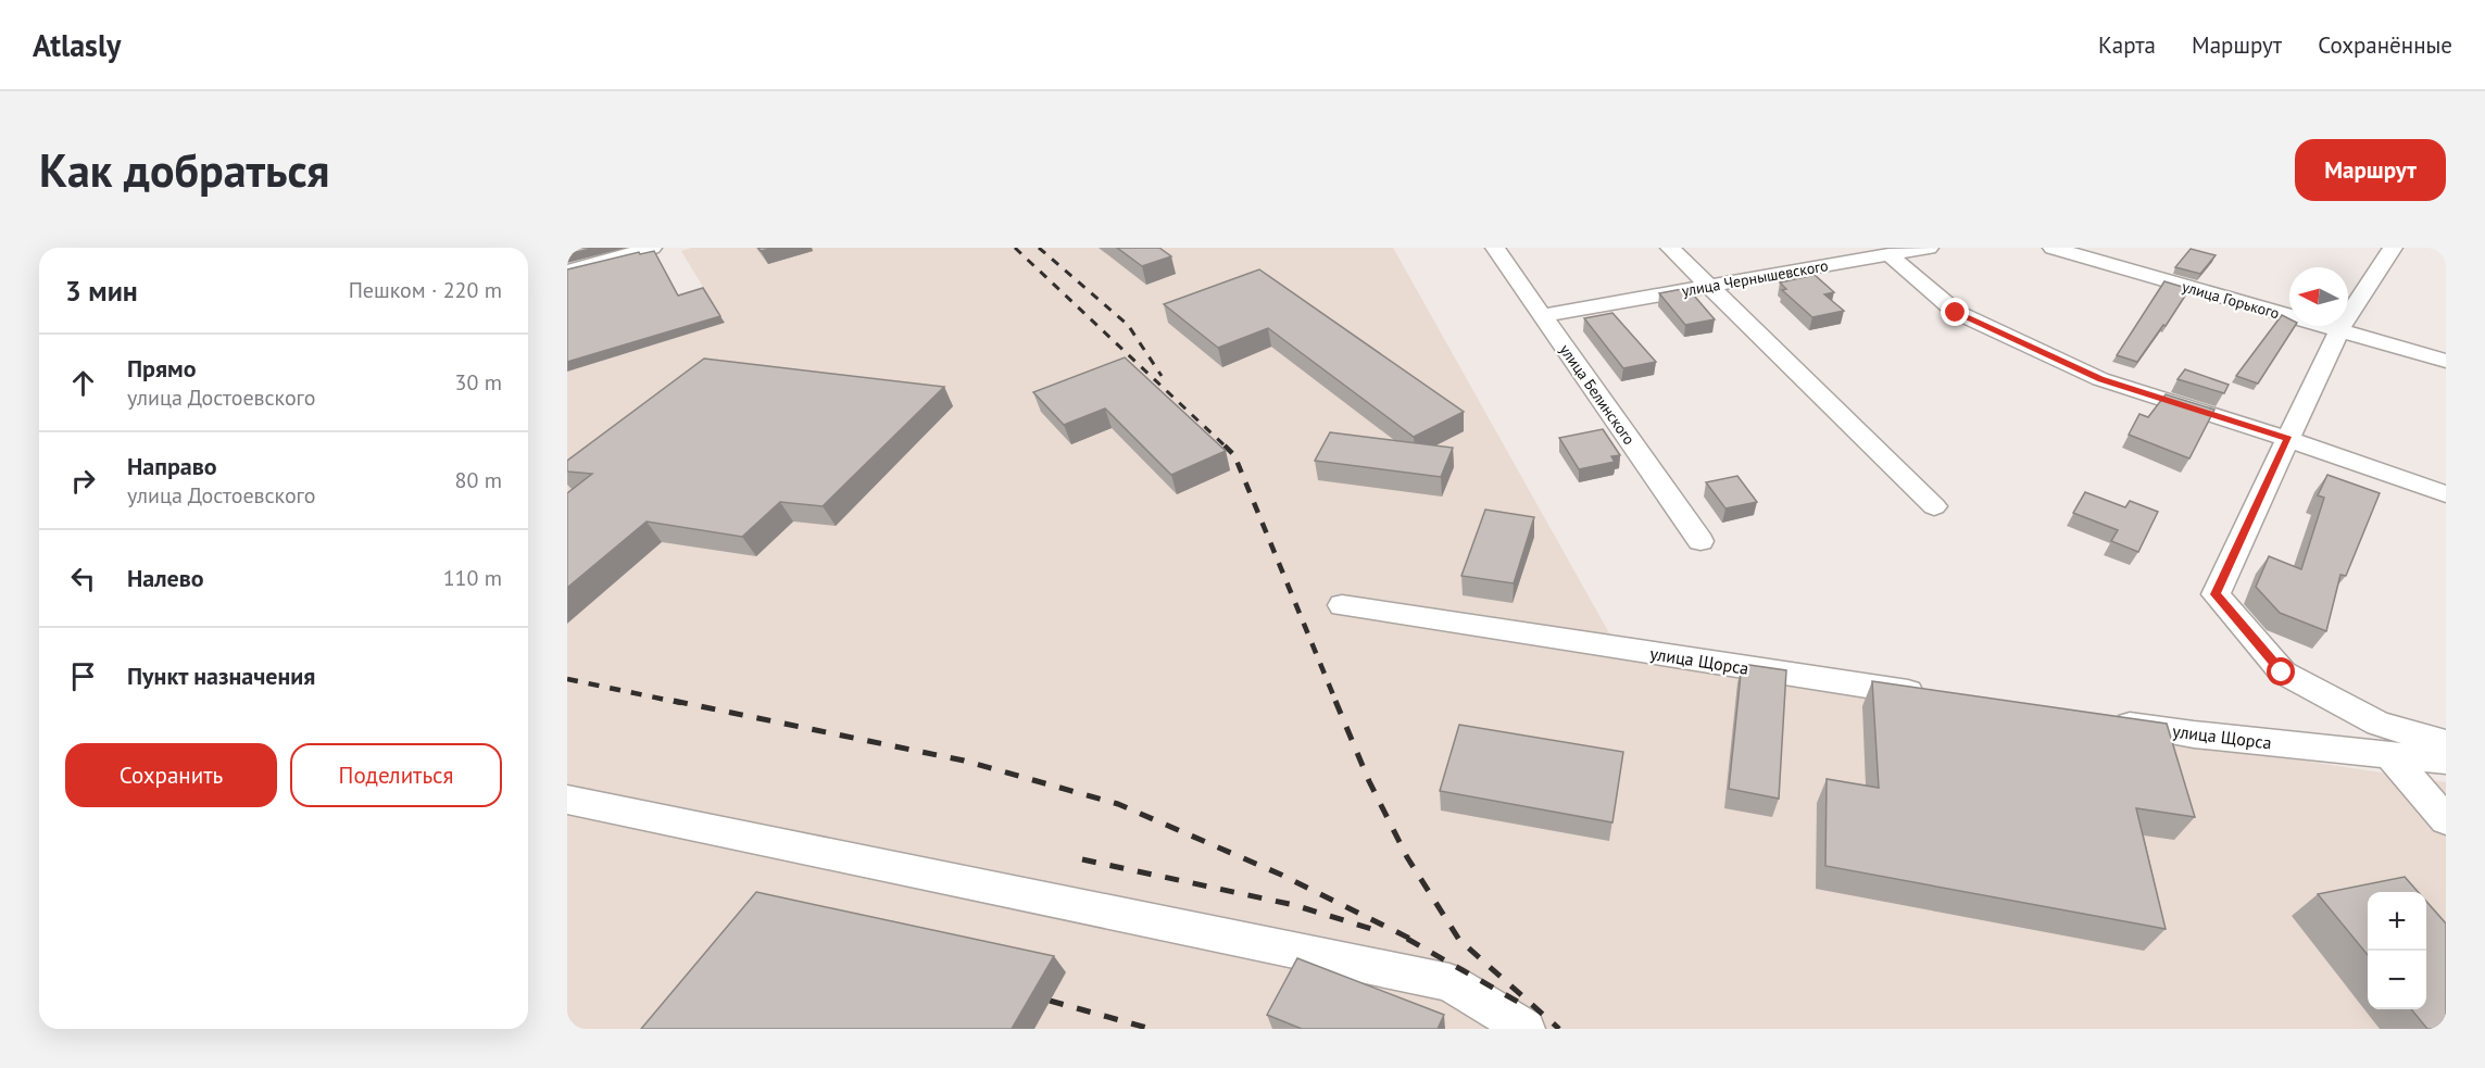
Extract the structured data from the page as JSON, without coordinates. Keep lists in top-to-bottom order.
{
  "streets": {
    "street": [
      "улица Чернышевского",
      "улица Горького",
      "улица Белинского",
      "улица Щорса"
    ]
  },
  "crossings": [
    ["улица Чернышевского", "улица Белинского"]
  ],
  "north": "left",
  "page": {
    "header": "Atlasly",
    "nav": ["Карта", "Маршрут", "Сохранённые"],
    "buttons": [
      "Маршрут",
      ["Сохранить", "Поделиться"]
    ],
    "title": "Как добраться",
    "heading": ["3 мин", "Пешком · 220 m"],
    "list": [
      ["Прямо", "улица Достоевского", "30 m"],
      ["Направо", "улица Достоевского", "80 m"],
      ["Налево", "110 m"],
      "Пункт назначения"
    ],
    "map_buttons": ["+", "−"]
  }
}
